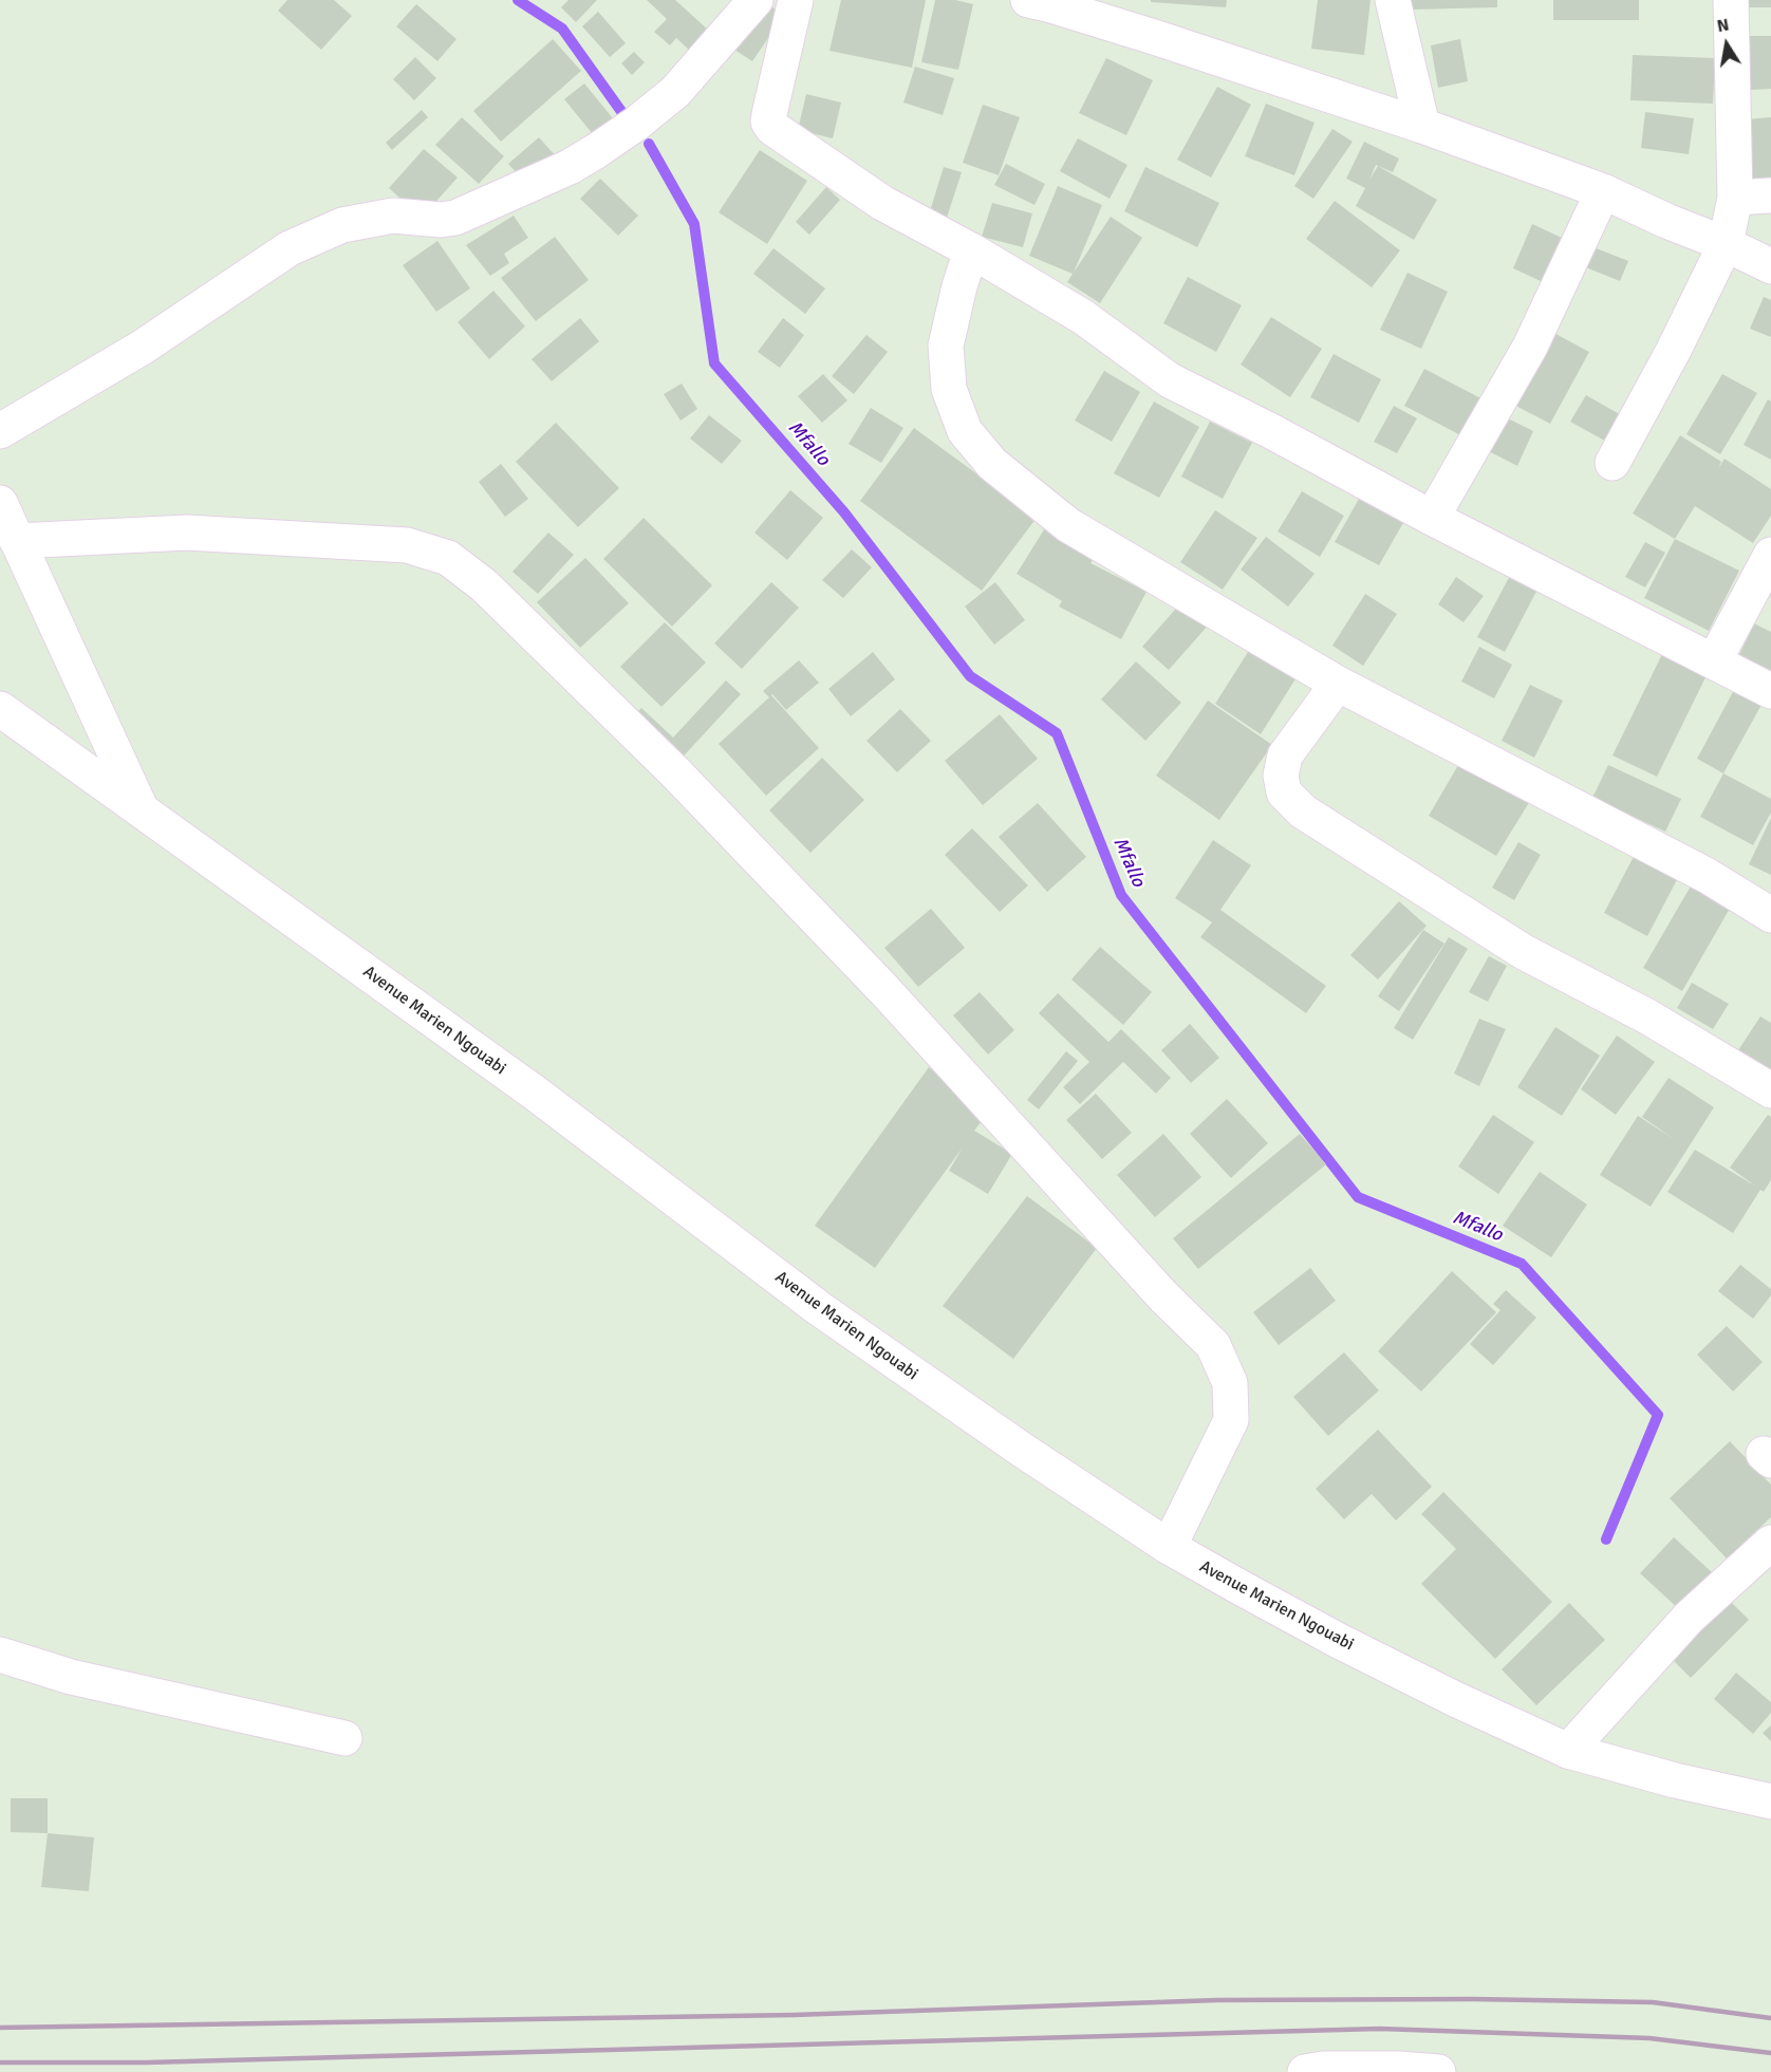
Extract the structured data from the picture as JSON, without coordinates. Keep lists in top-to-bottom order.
{
  "streets": {
    "street": ["Avenue Marien Ngouabi"]
  },
  "water": ["Mfallo"],
  "north": "top"
}
